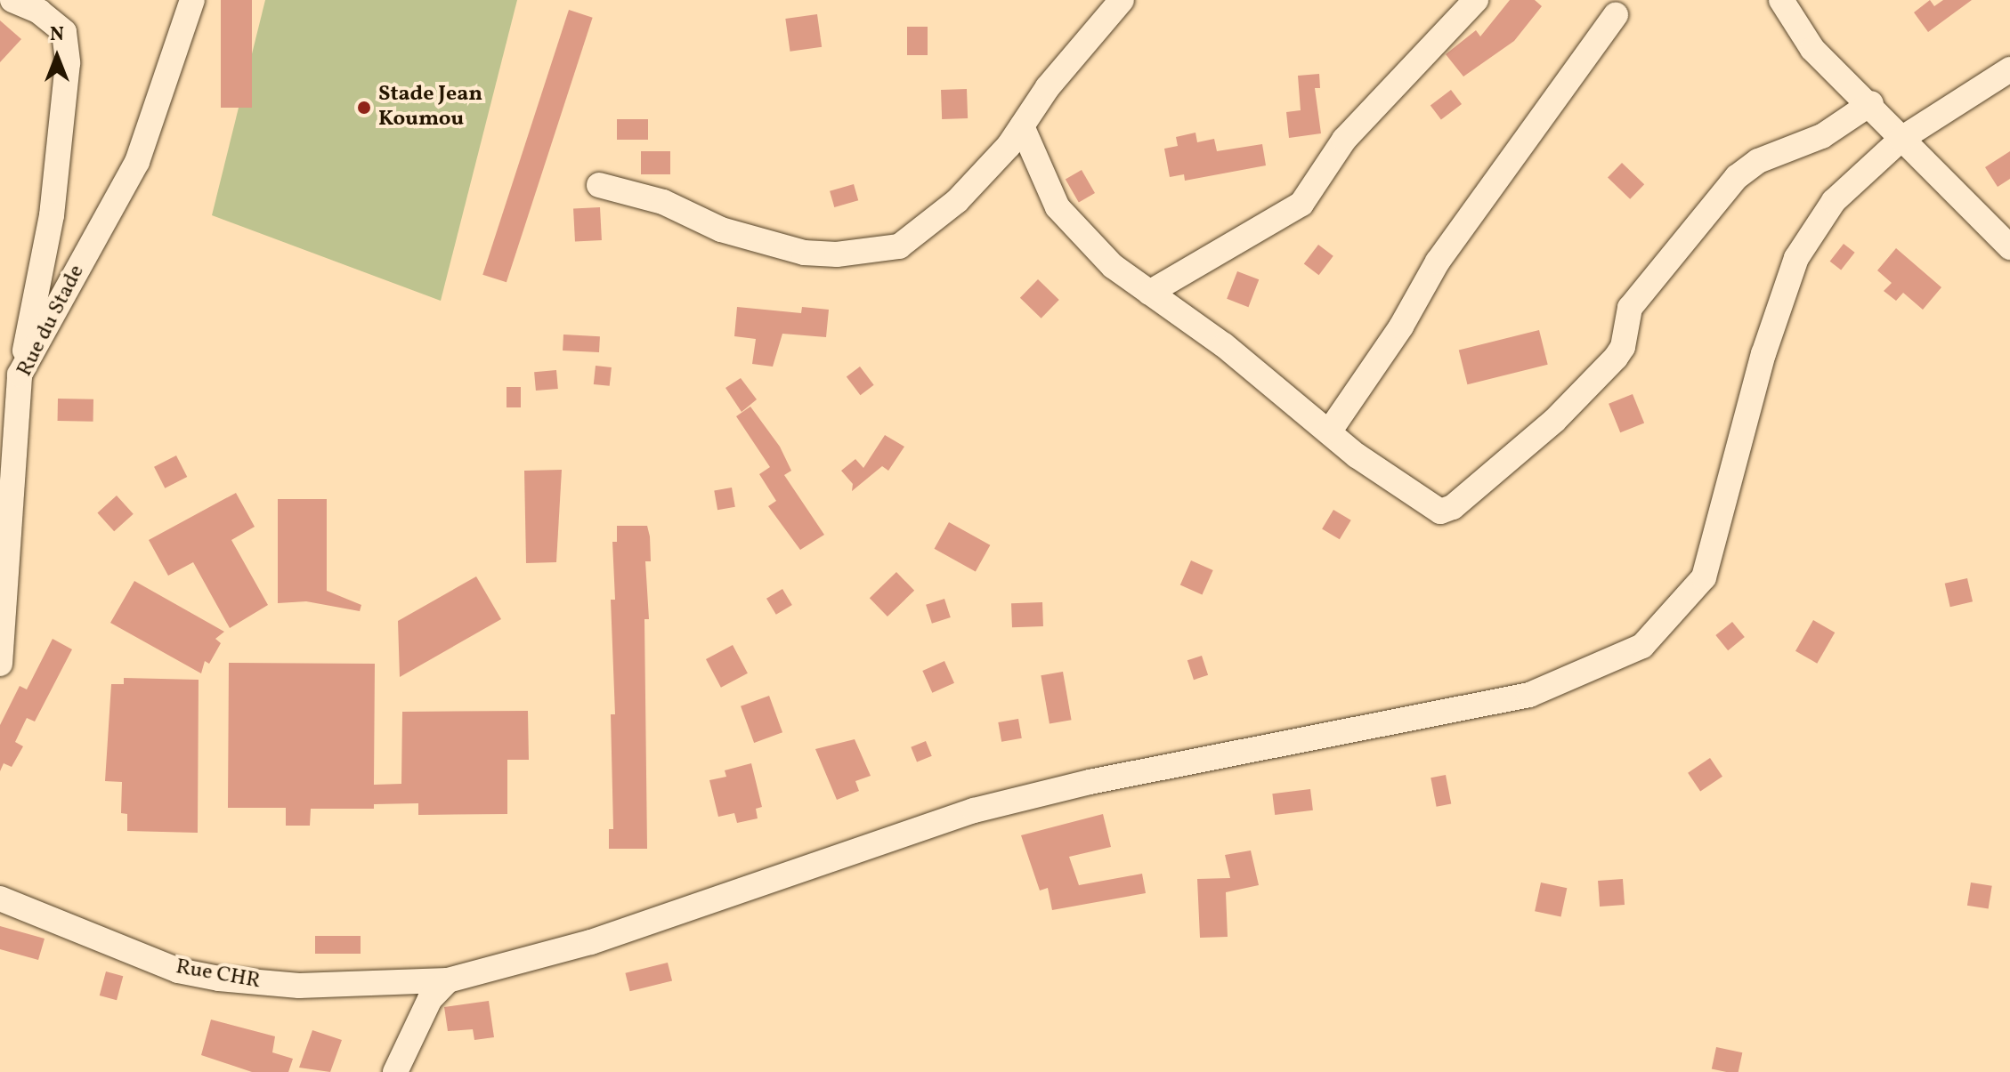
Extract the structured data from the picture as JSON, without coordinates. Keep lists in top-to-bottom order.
{
  "streets": {
    "street": ["Rue du Stade", "Rue CHR"]
  },
  "places": ["Stade Jean Koumou"],
  "north": "top"
}
